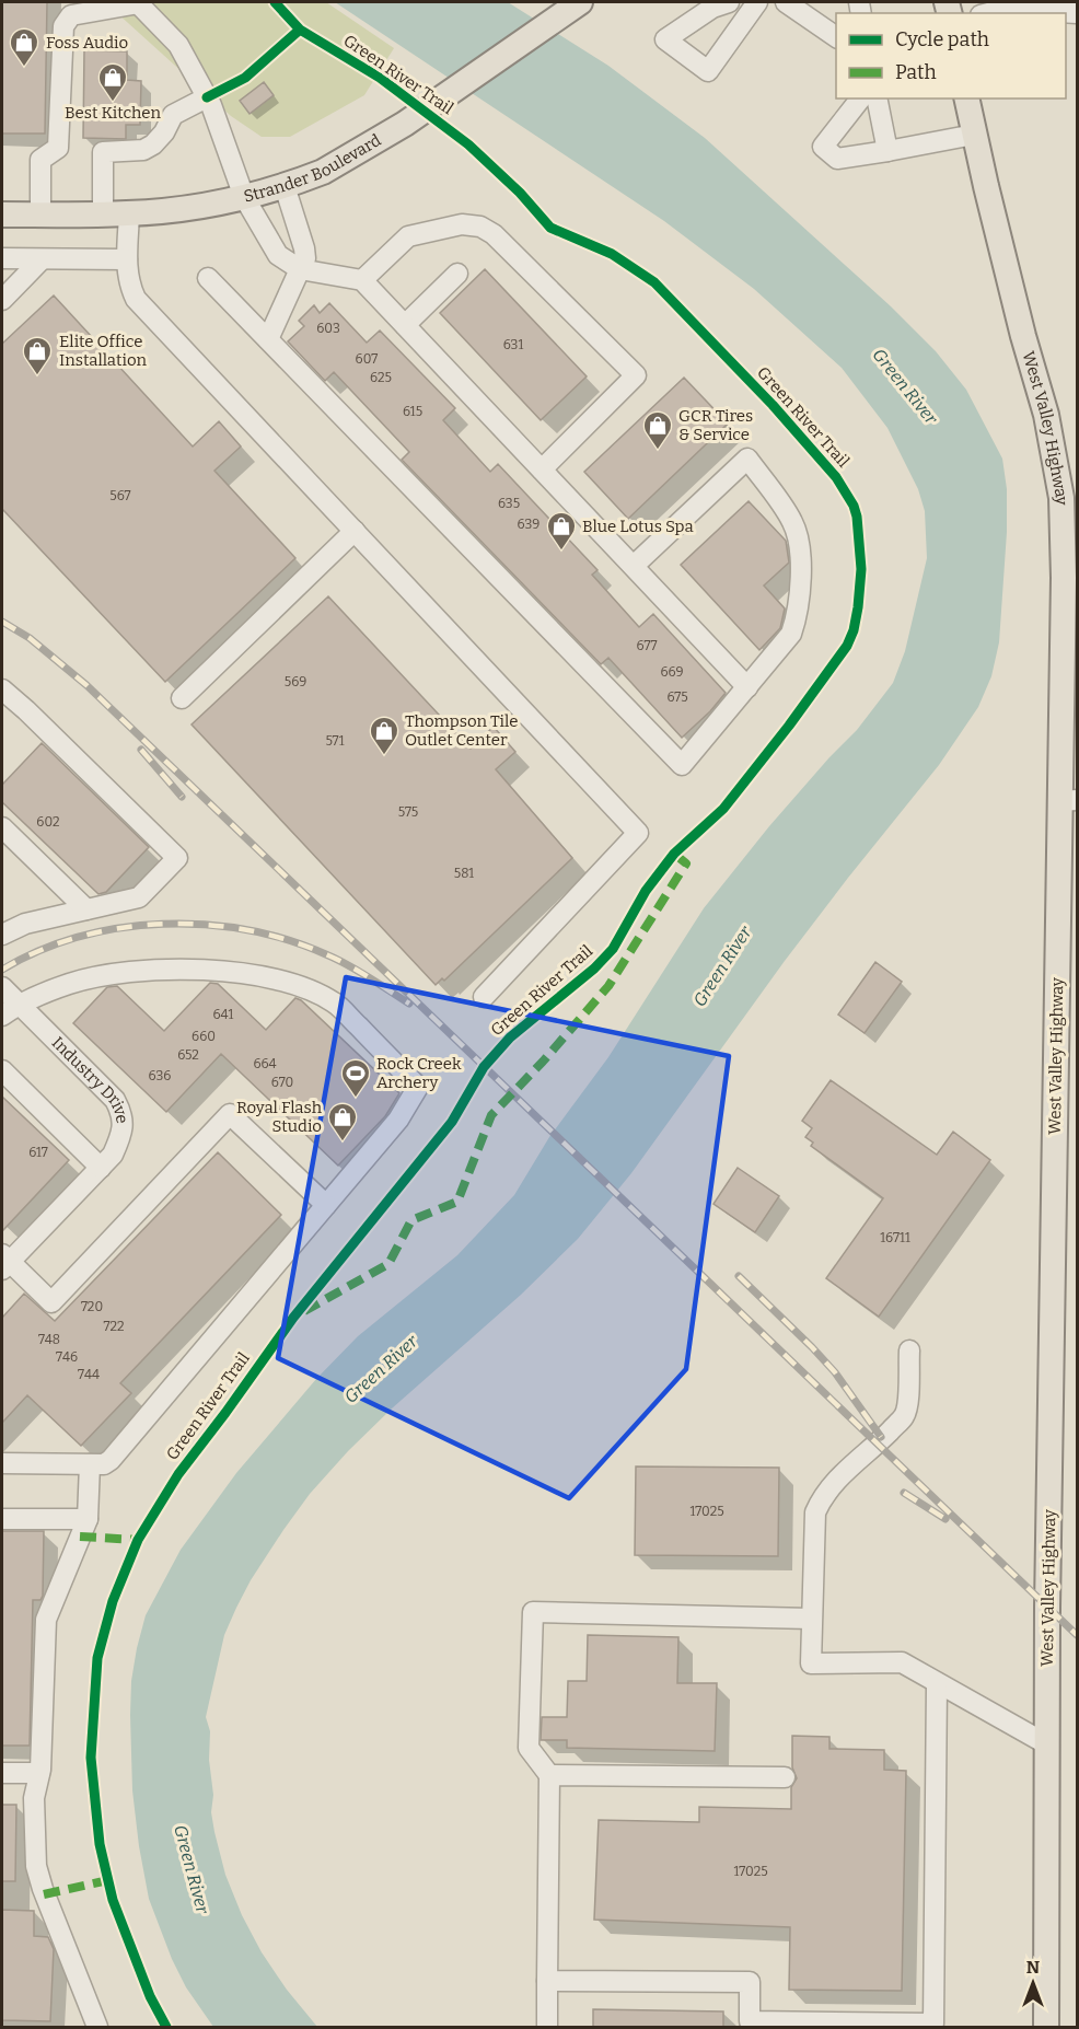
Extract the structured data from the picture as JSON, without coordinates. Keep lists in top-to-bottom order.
{
  "streets": {
    "main road": ["Strander Boulevard", "West Valley Highway"],
    "street": ["Industry Drive"],
    "cycle path": ["Green River Trail"]
  },
  "water": ["Green River"],
  "places": {
    "shop": [
      "Foss Audio",
      "Best Kitchen",
      "Elite Office Installation",
      "GCR Tires & Service",
      "Blue Lotus Spa",
      "Thompson Tile Outlet Center",
      "Royal Flash Studio"
    ],
    "sports": ["Rock Creek Archery"]
  },
  "house_numbers": [
    "603",
    "631",
    "607",
    "625",
    "615",
    "567",
    "635",
    "639",
    "677",
    "669",
    "569",
    "675",
    "571",
    "575",
    "602",
    "581",
    "641",
    "660",
    "652",
    "664",
    "636",
    "670",
    "617",
    "16711",
    "720",
    "722",
    "748",
    "746",
    "744",
    "17025",
    "17025"
  ],
  "legend": ["Cycle path", "Path"],
  "north": "top"
}
